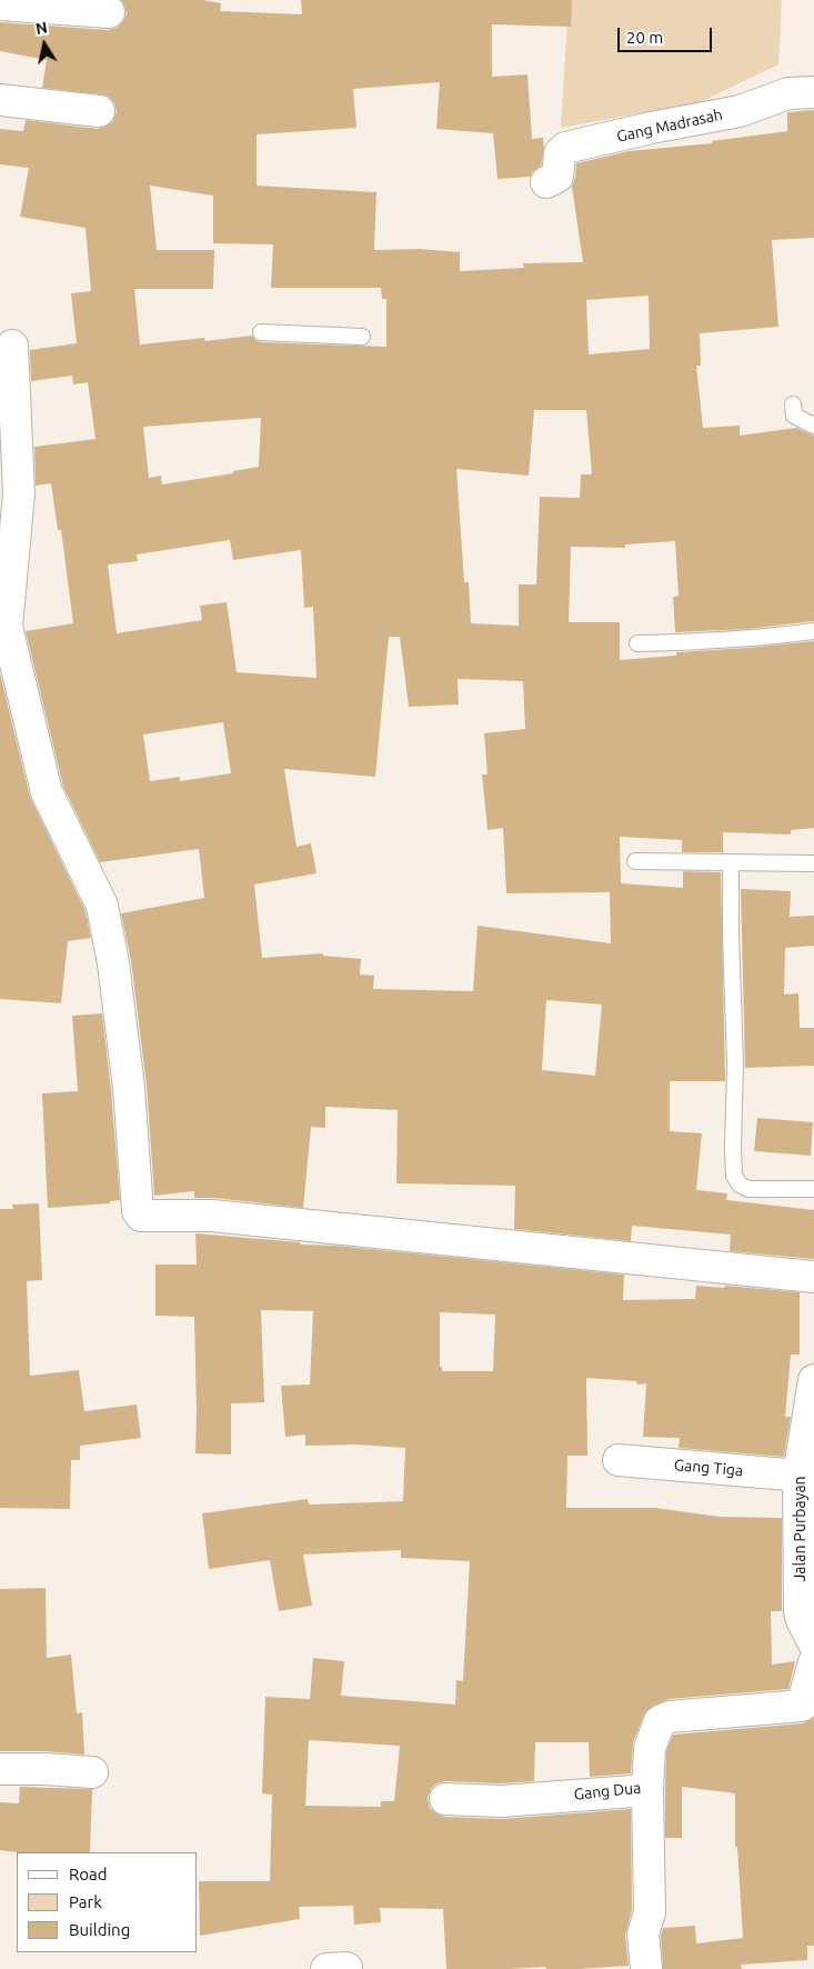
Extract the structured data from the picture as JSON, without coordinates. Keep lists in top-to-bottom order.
{
  "streets": {
    "street": [
      "Gang Madrasah",
      "Gang Tiga",
      "Jalan Purbayan",
      "Gang Dua"
    ]
  },
  "crossings": [
    ["Gang Tiga", "Jalan Purbayan"]
  ],
  "legend": ["Road", "Park", "Building"],
  "scale_bar": "20 m",
  "north": "top"
}
